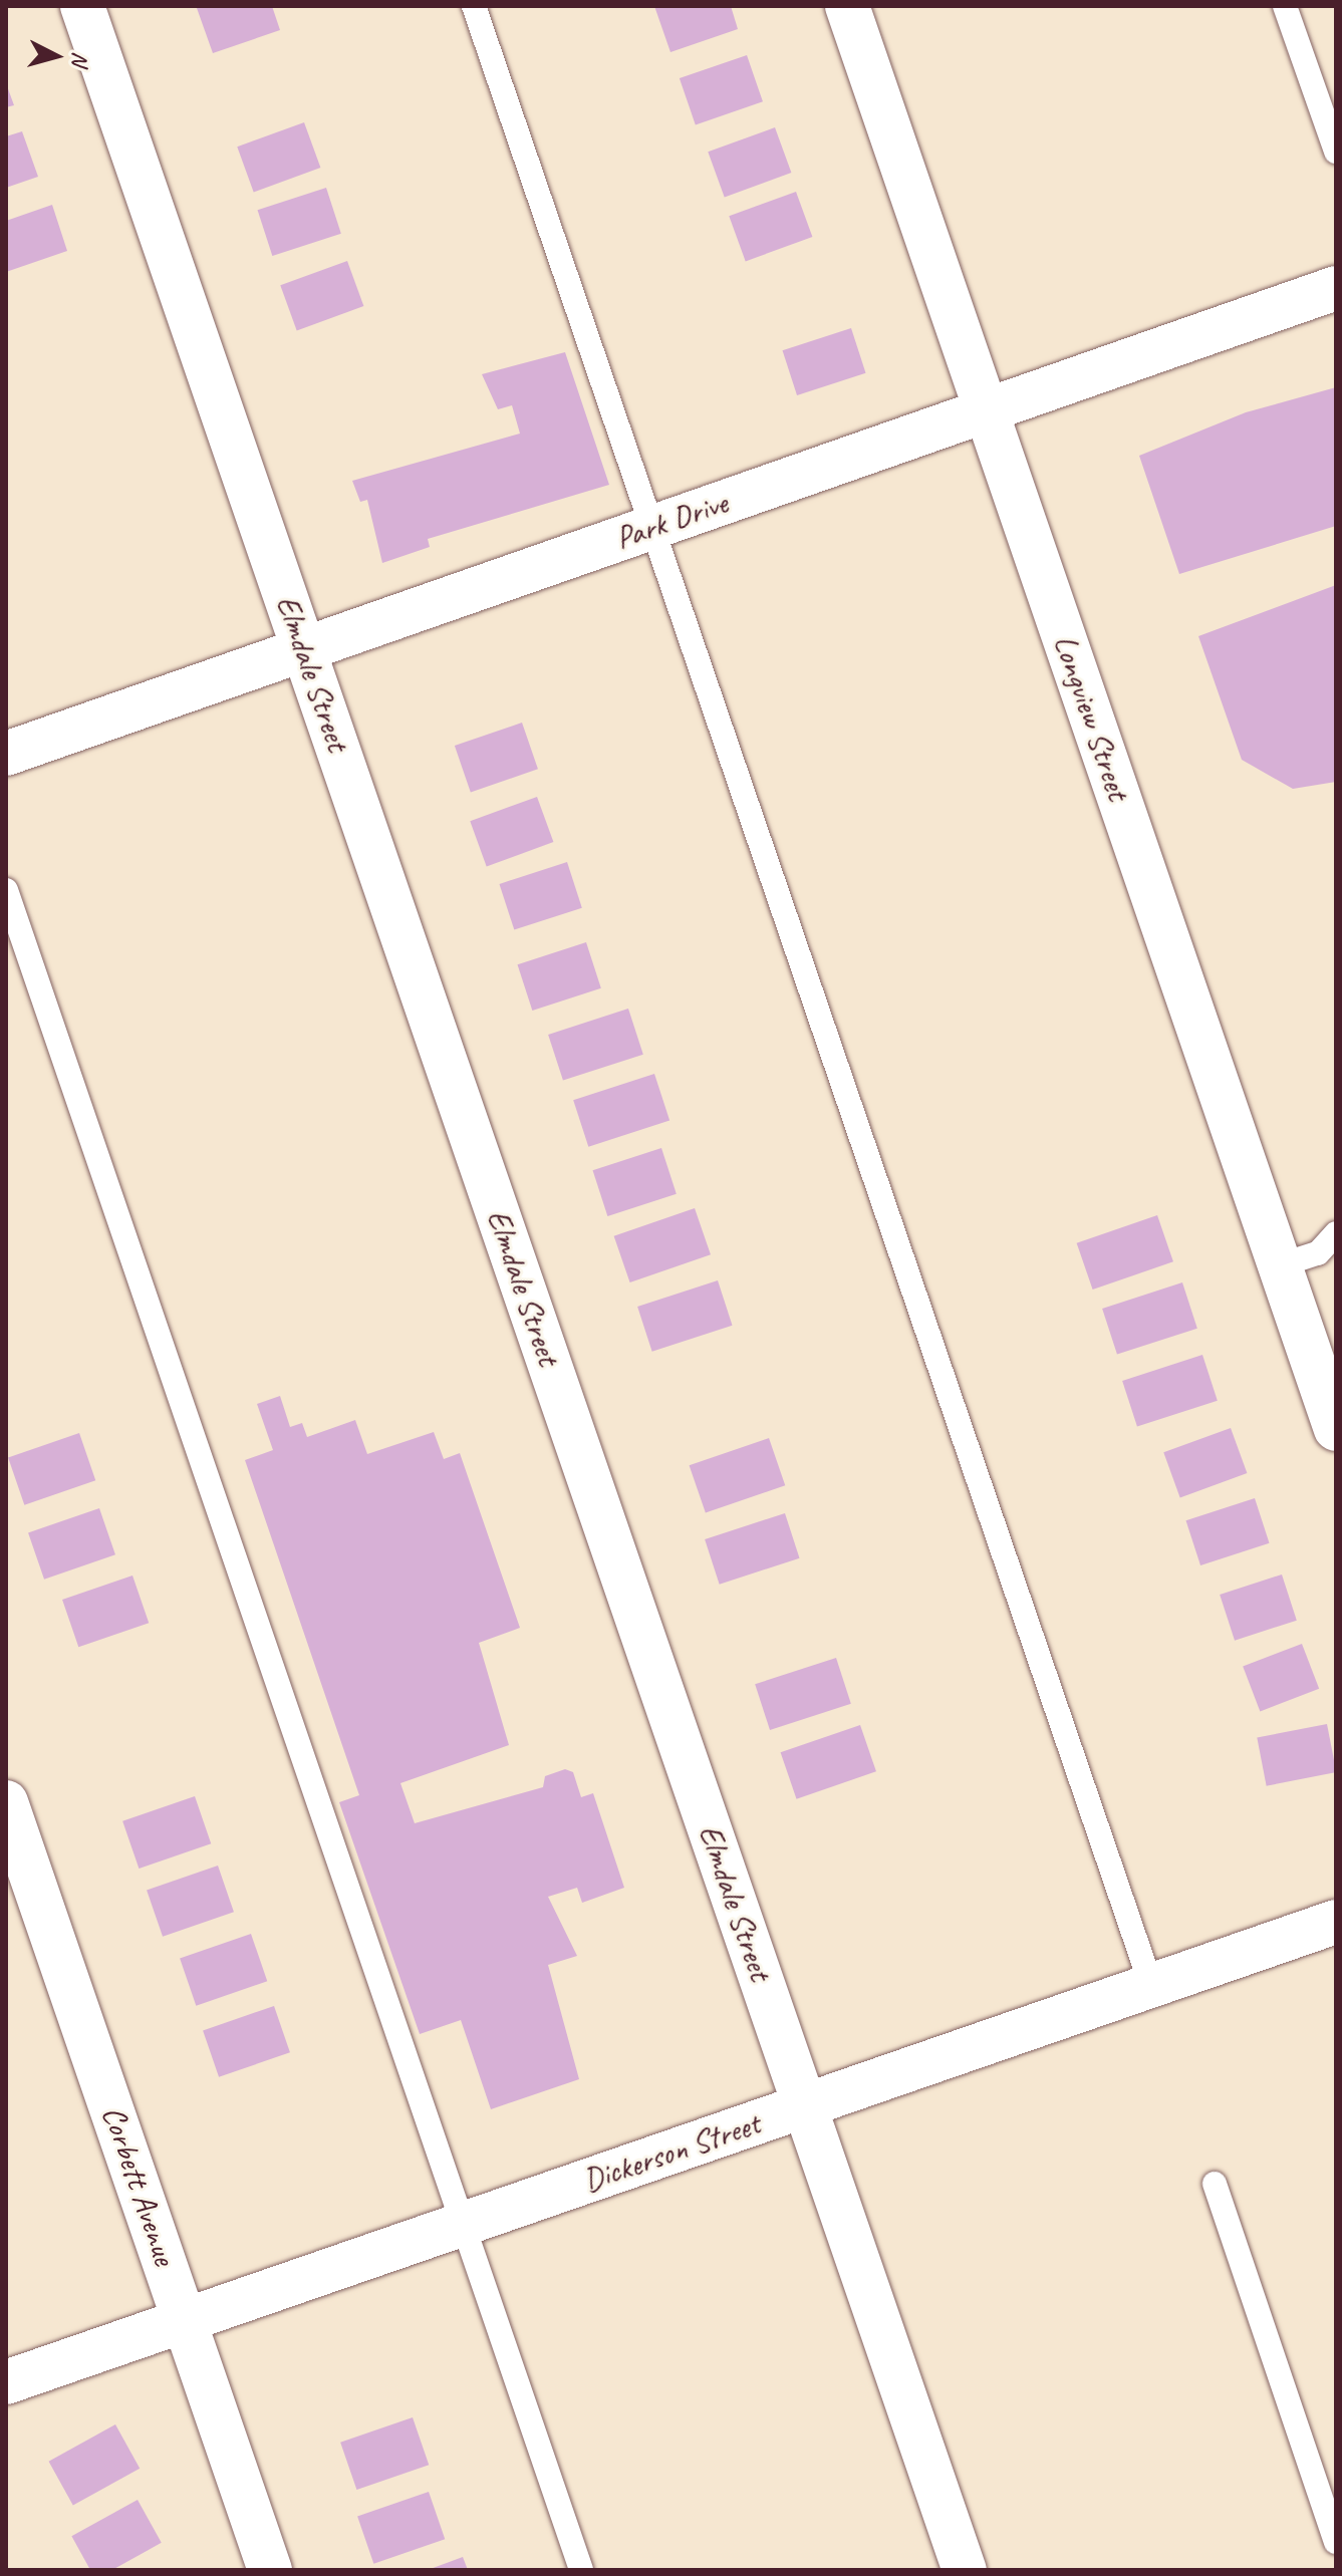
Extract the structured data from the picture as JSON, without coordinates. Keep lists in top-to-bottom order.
{
  "streets": {
    "street": [
      "Park Drive",
      "Elmdale Street",
      "Longview Street",
      "Dickerson Street",
      "Corbett Avenue"
    ]
  },
  "crossings": [
    ["Park Drive", "Elmdale Street"],
    ["Park Drive", "Longview Street"],
    ["Elmdale Street", "Dickerson Street"],
    ["Dickerson Street", "Corbett Avenue"]
  ],
  "north": "right"
}
